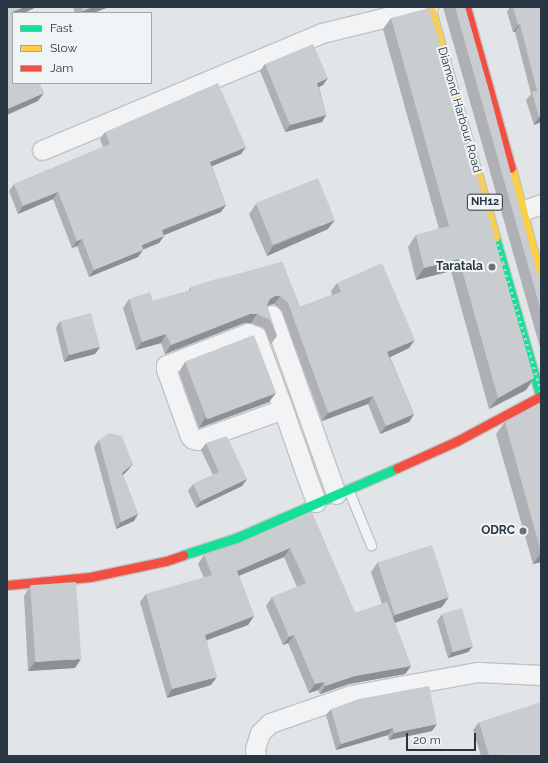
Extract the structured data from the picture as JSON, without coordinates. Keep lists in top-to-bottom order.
{
  "streets": {
    "main road": ["Diamond Harbour Road", "NH12"]
  },
  "places": ["Taratala", "ODRC"],
  "legend": ["Fast", "Slow", "Jam"],
  "scale_bar": "20 m"
}
